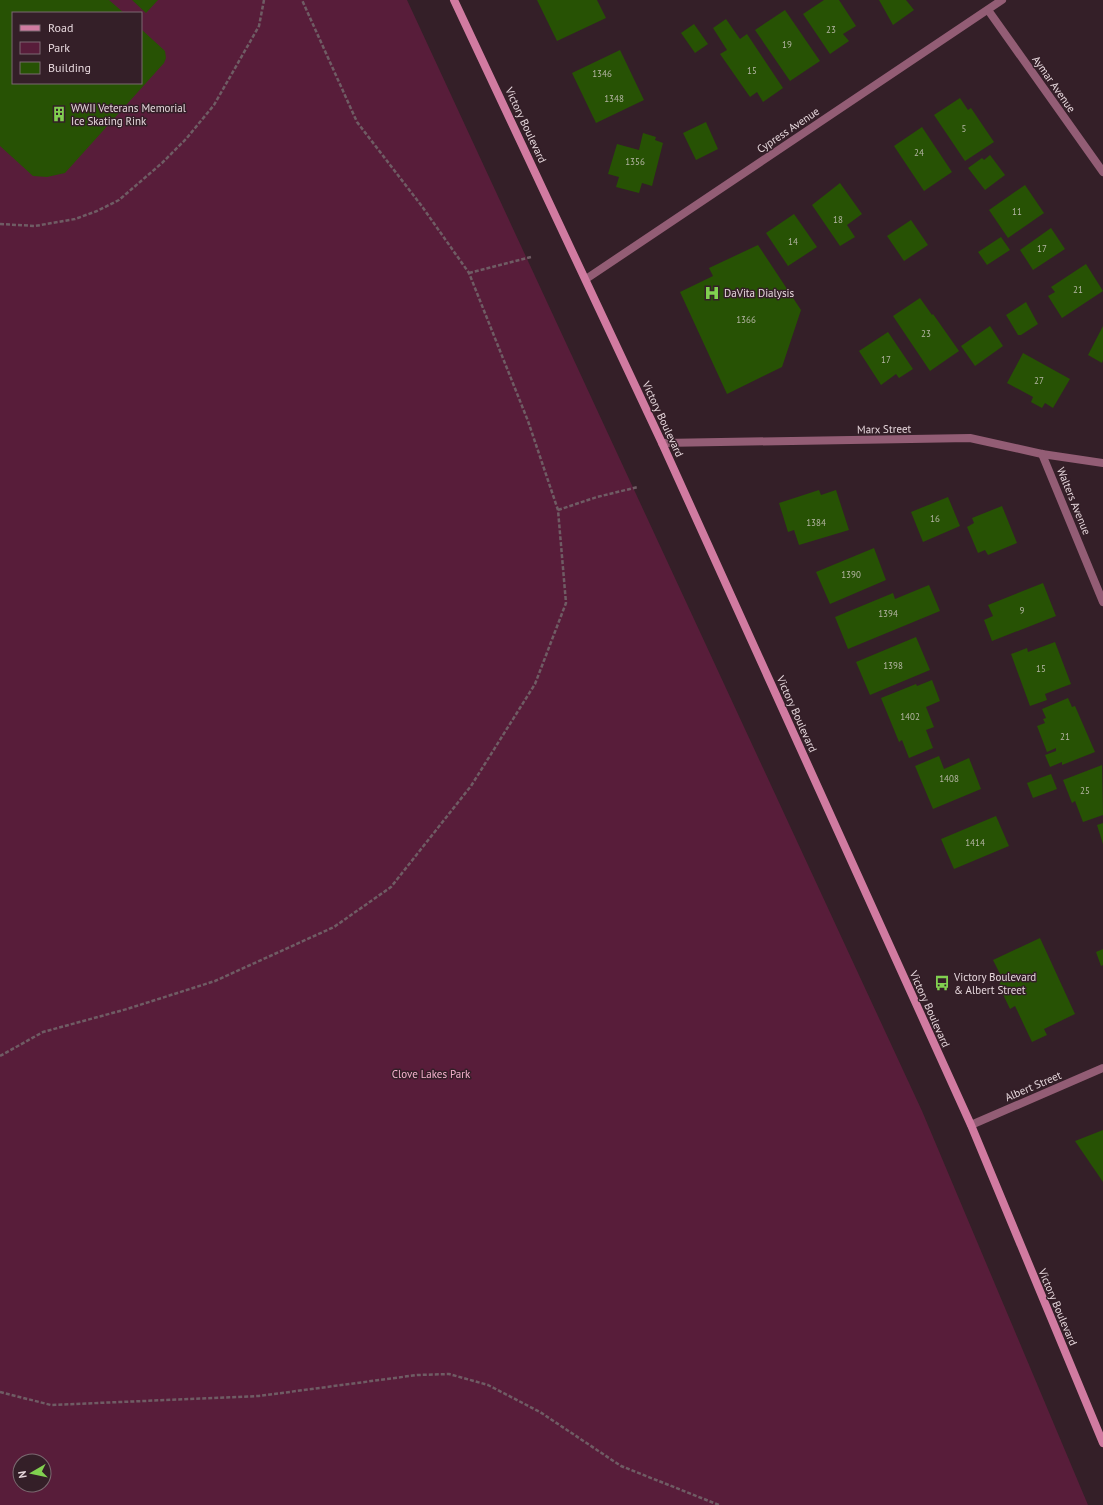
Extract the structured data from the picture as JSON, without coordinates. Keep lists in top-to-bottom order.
{
  "streets": {
    "main road": ["Victory Boulevard"],
    "street": [
      "Aymar Avenue",
      "Cypress Avenue",
      "Marx Street",
      "Walters Avenue",
      "Albert Street"
    ]
  },
  "crossings": [
    ["Aymar Avenue", "Cypress Avenue"],
    ["Victory Boulevard", "Cypress Avenue"],
    ["Victory Boulevard", "Marx Street"],
    ["Victory Boulevard", "Albert Street"],
    ["Marx Street", "Walters Avenue"]
  ],
  "parks": ["Clove Lakes Park"],
  "places": {
    "building": ["WWII Veterans Memorial Ice Skating Rink"],
    "hospital": ["DaVita Dialysis"],
    "bus stop": ["Victory Boulevard & Albert Street"]
  },
  "house_numbers": [
    "23",
    "19",
    "15",
    "1346",
    "1348",
    "5",
    "24",
    "1356",
    "11",
    "18",
    "14",
    "17",
    "21",
    "1366",
    "23",
    "17",
    "27",
    "16",
    "1384",
    "1390",
    "9",
    "1394",
    "1398",
    "15",
    "1402",
    "21",
    "1408",
    "25",
    "1414"
  ],
  "legend": ["Road", "Park", "Building"],
  "north": "left"
}
